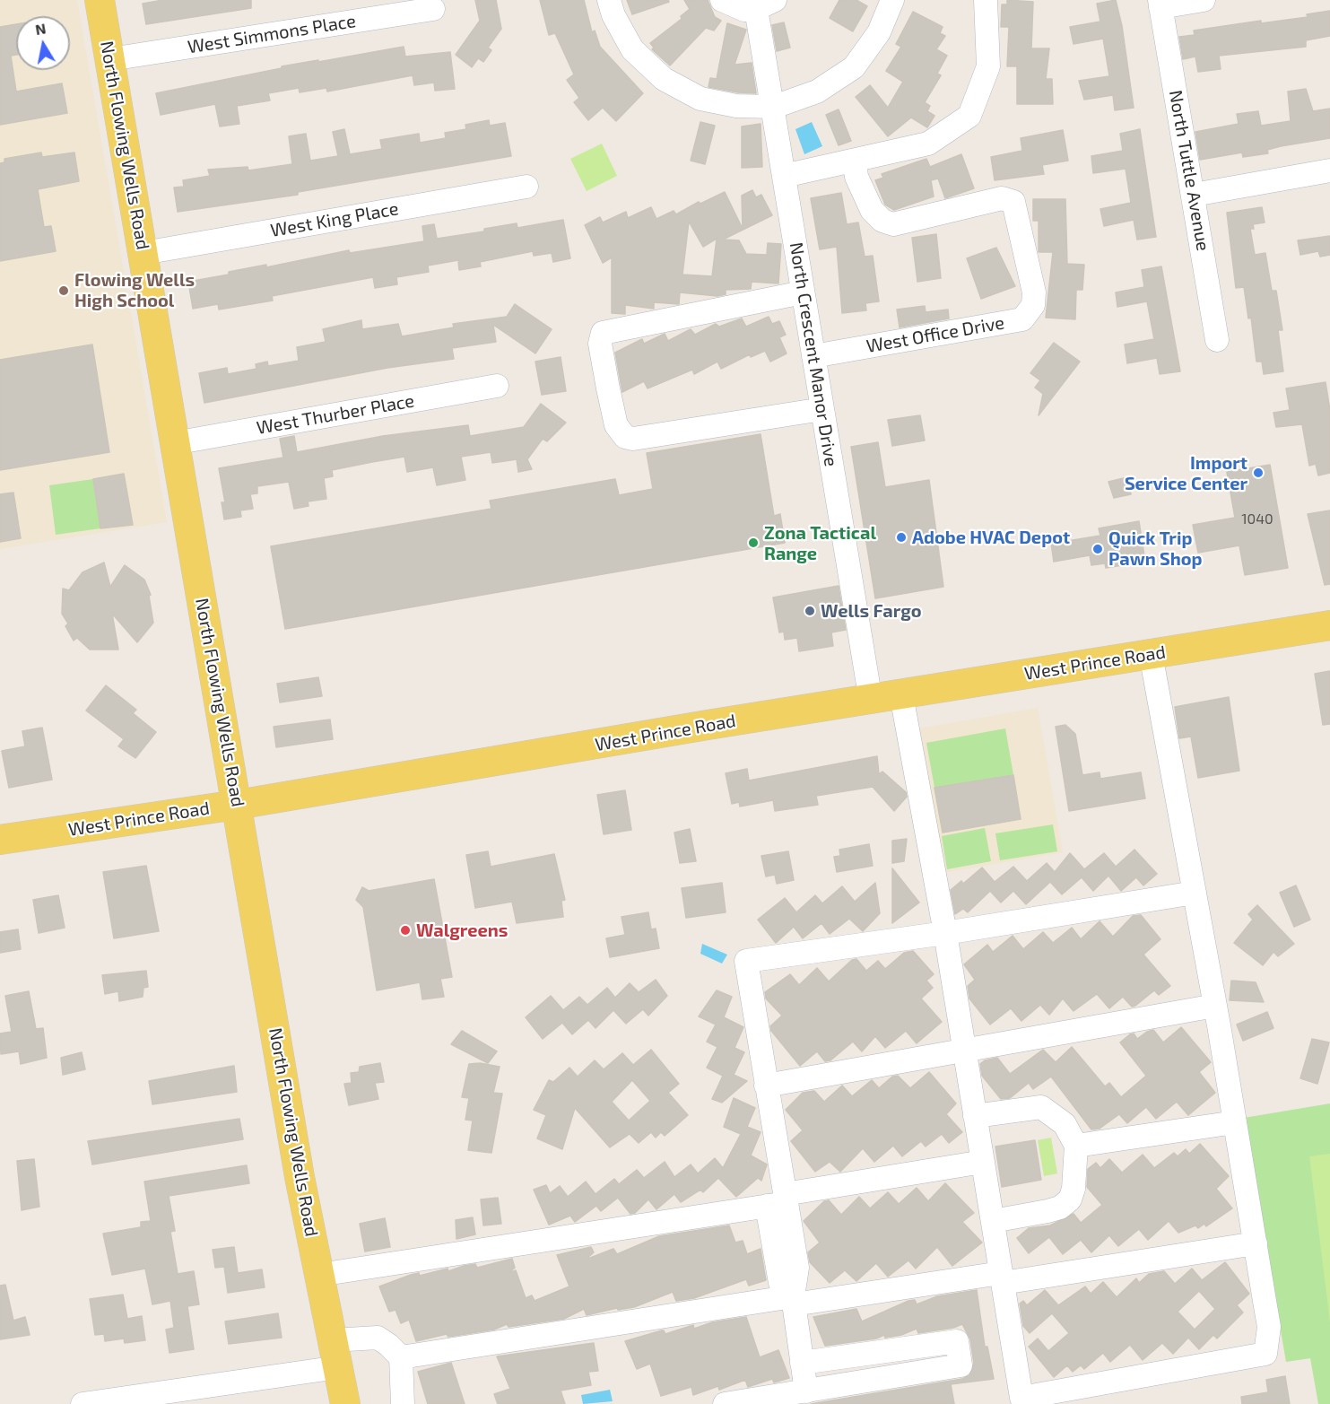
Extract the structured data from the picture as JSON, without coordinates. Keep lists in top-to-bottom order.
{
  "streets": {
    "main road": ["North Flowing Wells Road", "West Prince Road"],
    "street": [
      "West Simmons Place",
      "North Tuttle Avenue",
      "West King Place",
      "West Office Drive",
      "North Crescent Manor Drive",
      "West Thurber Place"
    ]
  },
  "crossings": [
    ["West Simmons Place", "North Flowing Wells Road"],
    ["North Flowing Wells Road", "West King Place"],
    ["North Flowing Wells Road", "West Thurber Place"],
    ["North Flowing Wells Road", "West Prince Road"],
    ["West Office Drive", "North Crescent Manor Drive"],
    ["North Crescent Manor Drive", "West Prince Road"]
  ],
  "places": [
    "Flowing Wells High School",
    "Import Service Center",
    "Adobe HVAC Depot",
    "Zona Tactical Range",
    "Quick Trip Pawn Shop",
    "Wells Fargo",
    "Walgreens"
  ],
  "house_numbers": ["1040"],
  "north": "top"
}
